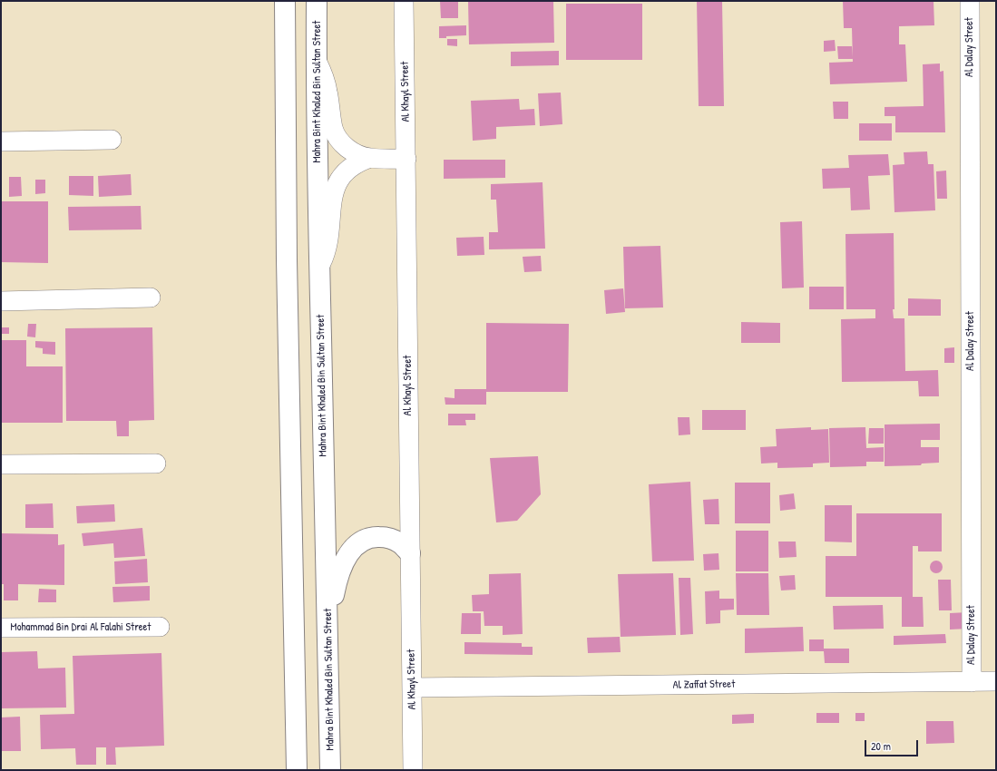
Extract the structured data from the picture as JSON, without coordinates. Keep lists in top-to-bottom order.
{
  "streets": {
    "street": [
      "Al Dalay Street",
      "Mahra Bint Khaled Bin Sultan Street",
      "Al Khayl Street",
      "Mohammad Bin Drai Al Falahi Street",
      "Al Zaffat Street"
    ]
  },
  "crossings": [
    ["Al Dalay Street", "Al Zaffat Street"],
    ["Al Khayl Street", "Al Zaffat Street"]
  ],
  "scale_bar": "20 m"
}
